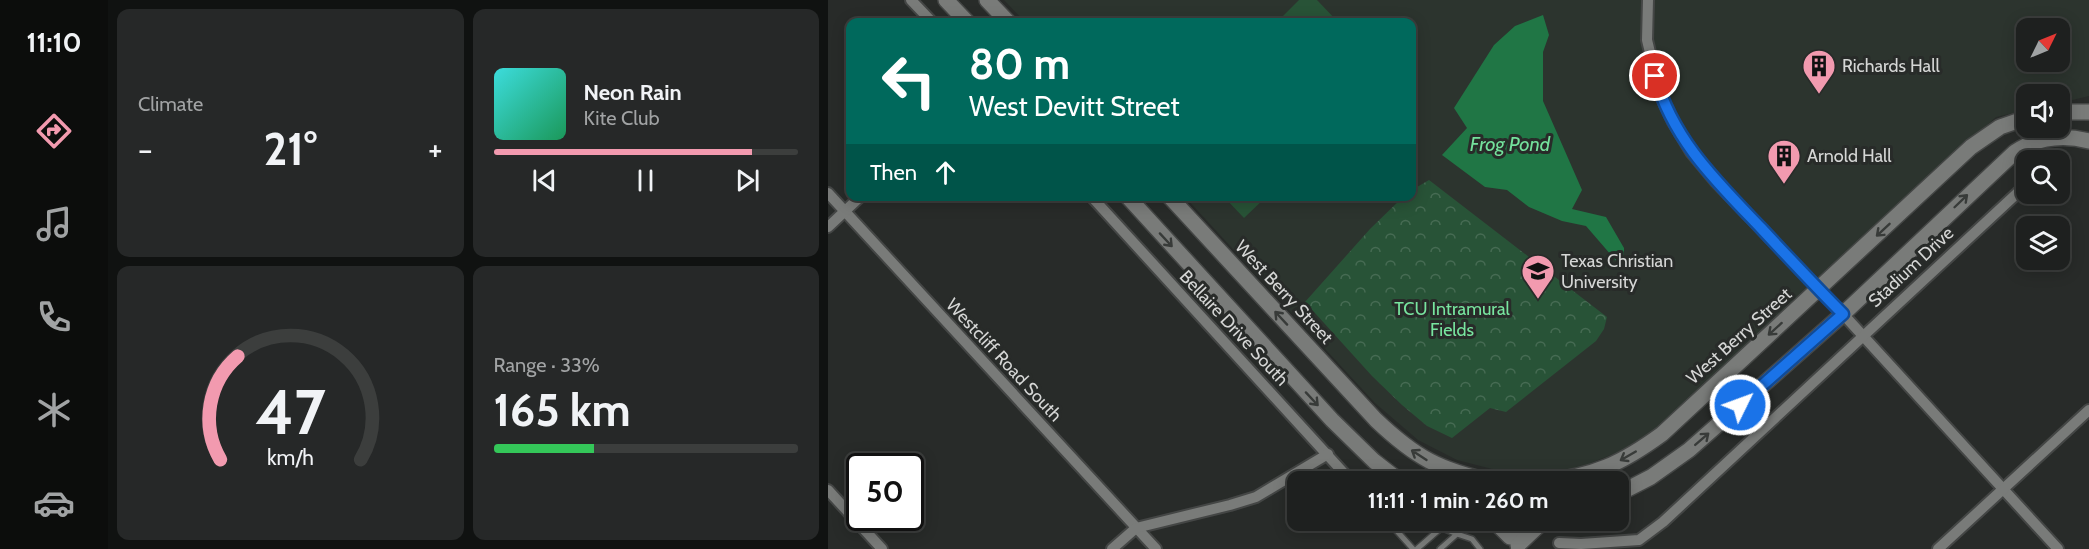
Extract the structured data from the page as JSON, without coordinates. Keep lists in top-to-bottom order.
{
  "streets": {
    "main road": ["West Berry Street"],
    "street": ["Stadium Drive", "Bellaire Drive South", "Westcliff Road South"]
  },
  "water": ["Frog Pond"],
  "parks": ["TCU Intramural Fields"],
  "places": {
    "building": ["Richards Hall", "Arnold Hall"],
    "school or university": ["Texas Christian University"]
  },
  "north": "top right",
  "page": {
    "tabs": "11:10",
    "tile": [
      "Climate",
      ["Range · 33%", "165 km"]
    ],
    "turn": ["80 m", "West Devitt Street"],
    "song": ["Neon Rain", "Kite Club"],
    "heat": ["−", "21°", "+"],
    "then": "Then",
    "limit": "50",
    "trip": "11:11 · 1 min · 260 m",
    "gauge": ["47", "km/h"]
  }
}
